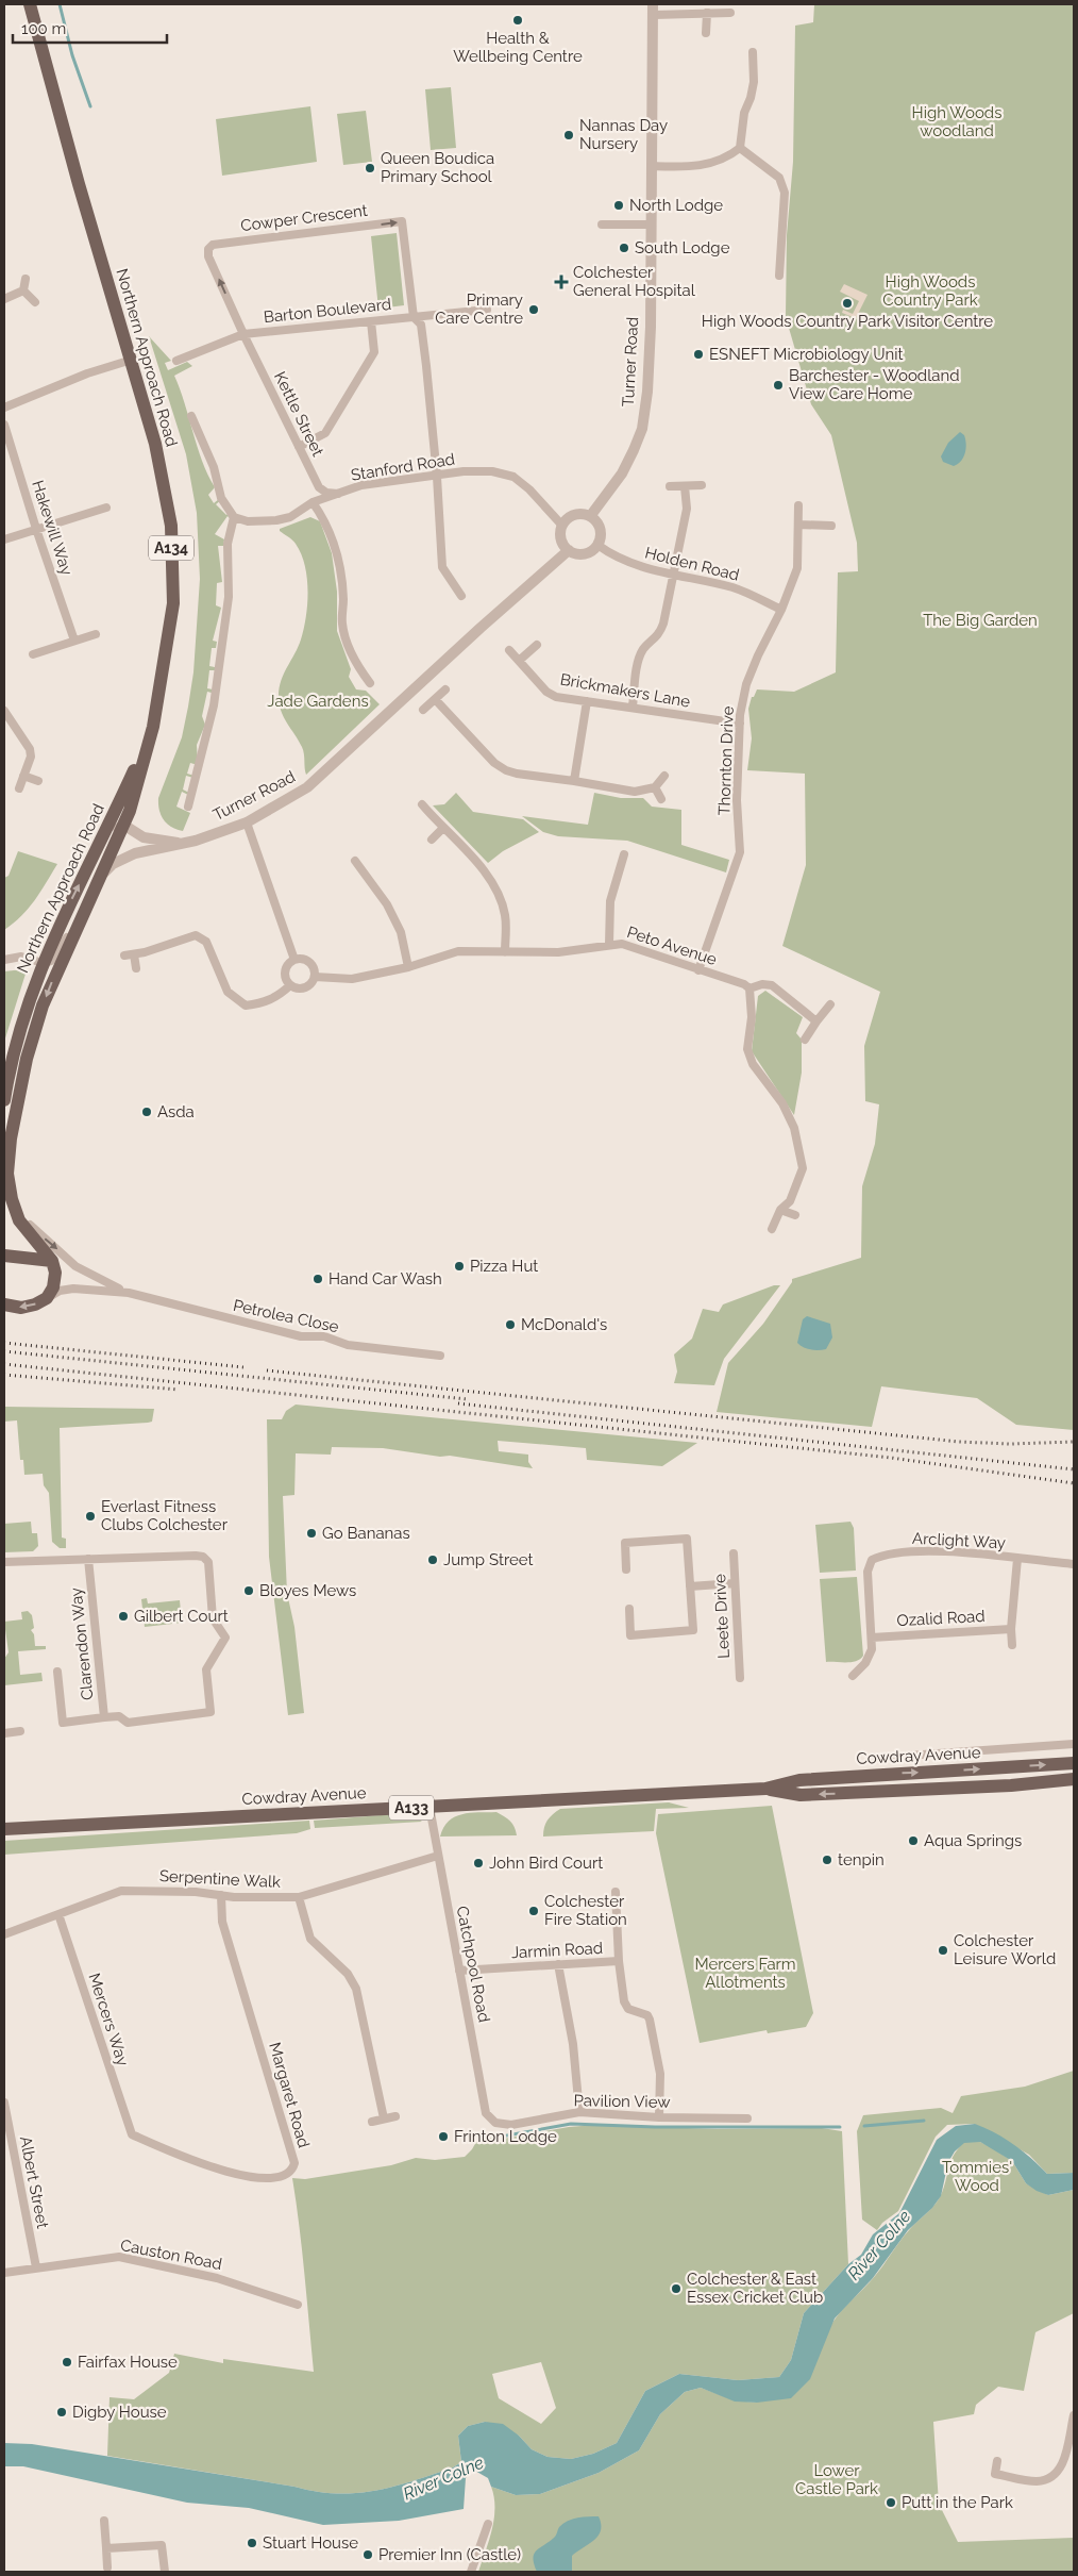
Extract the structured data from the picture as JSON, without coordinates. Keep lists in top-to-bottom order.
{
  "streets": {
    "main road": [
      "Northern Approach Road",
      "A134",
      "Cowdray Avenue",
      "A133"
    ],
    "street": [
      "Cowper Crescent",
      "Barton Boulevard",
      "Turner Road",
      "Kettle Street",
      "Stanford Road",
      "Hakewill Way",
      "Holden Road",
      "Brickmakers Lane",
      "Thornton Drive",
      "Peto Avenue",
      "Petrolea Close",
      "Arclight Way",
      "Leete Drive",
      "Ozalid Road",
      "Clarendon Way",
      "Serpentine Walk",
      "Jarmin Road",
      "Catchpool Road",
      "Mercers Way",
      "Margaret Road",
      "Pavilion View",
      "Albert Street",
      "Causton Road"
    ]
  },
  "crossings": [
    ["Cowper Crescent", "Barton Boulevard"],
    ["Cowper Crescent", "Kettle Street"],
    ["Barton Boulevard", "Kettle Street"],
    ["Northern Approach Road", "Turner Road"],
    ["Northern Approach Road", "A134"],
    ["Northern Approach Road", "Petrolea Close"],
    ["Turner Road", "Stanford Road"],
    ["Turner Road", "A134"],
    ["Turner Road", "Holden Road"],
    ["Kettle Street", "Stanford Road"],
    ["Stanford Road", "Holden Road"],
    ["Holden Road", "Thornton Drive"],
    ["Brickmakers Lane", "Thornton Drive"],
    ["Thornton Drive", "Peto Avenue"],
    ["Arclight Way", "Ozalid Road"],
    ["Cowdray Avenue", "Catchpool Road"],
    ["Serpentine Walk", "Catchpool Road"],
    ["Serpentine Walk", "Mercers Way"],
    ["Serpentine Walk", "Margaret Road"],
    ["Jarmin Road", "Catchpool Road"],
    ["Catchpool Road", "Pavilion View"],
    ["Mercers Way", "Margaret Road"],
    ["Albert Street", "Causton Road"]
  ],
  "water": ["River Colne"],
  "parks": [
    "High Woods woodland",
    "High Woods Country Park",
    "The Big Garden",
    "Jade Gardens",
    "Mercers Farm Allotments",
    "Tommies' Wood",
    "Lower Castle Park"
  ],
  "places": {
    "other": [
      "Health & Wellbeing Centre",
      "Nannas Day Nursery",
      "Queen Boudica Primary School",
      "North Lodge",
      "South Lodge",
      "High Woods Country Park Visitor Centre",
      "Primary Care Centre",
      "ESNEFT Microbiology Unit",
      "Barchester - Woodland View Care Home",
      "Asda",
      "Pizza Hut",
      "Hand Car Wash",
      "McDonald's",
      "Everlast Fitness Clubs Colchester",
      "Go Bananas",
      "Jump Street",
      "Bloyes Mews",
      "Gilbert Court",
      "Aqua Springs",
      "tenpin",
      "John Bird Court",
      "Colchester Fire Station",
      "Colchester Leisure World",
      "Frinton Lodge",
      "Colchester & East Essex Cricket Club",
      "Fairfax House",
      "Digby House",
      "Putt in the Park",
      "Stuart House",
      "Premier Inn (Castle)"
    ],
    "health": ["Colchester General Hospital"]
  },
  "scale_bar": "100 m"
}
